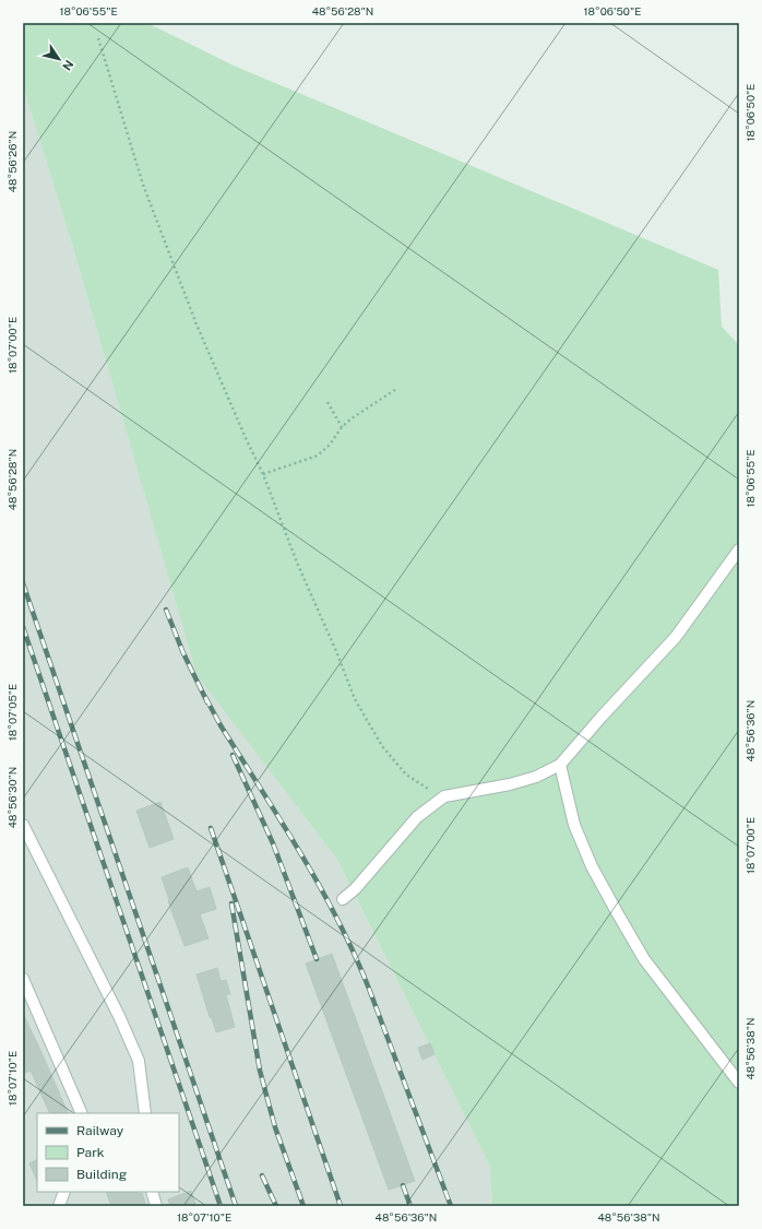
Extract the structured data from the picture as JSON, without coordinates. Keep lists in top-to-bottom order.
{
  "legend": ["Railway", "Park", "Building"],
  "north": "bottom right",
  "coordinates": [
    "18°06'55\"E",
    "48°56'28\"N",
    "18°06'50\"E",
    "48°56'26\"N",
    "18°07'00\"E",
    "18°07'05\"E",
    "48°56'36\"N",
    "48°56'30\"N",
    "48°56'38\"N",
    "18°07'10\"E"
  ]
}
